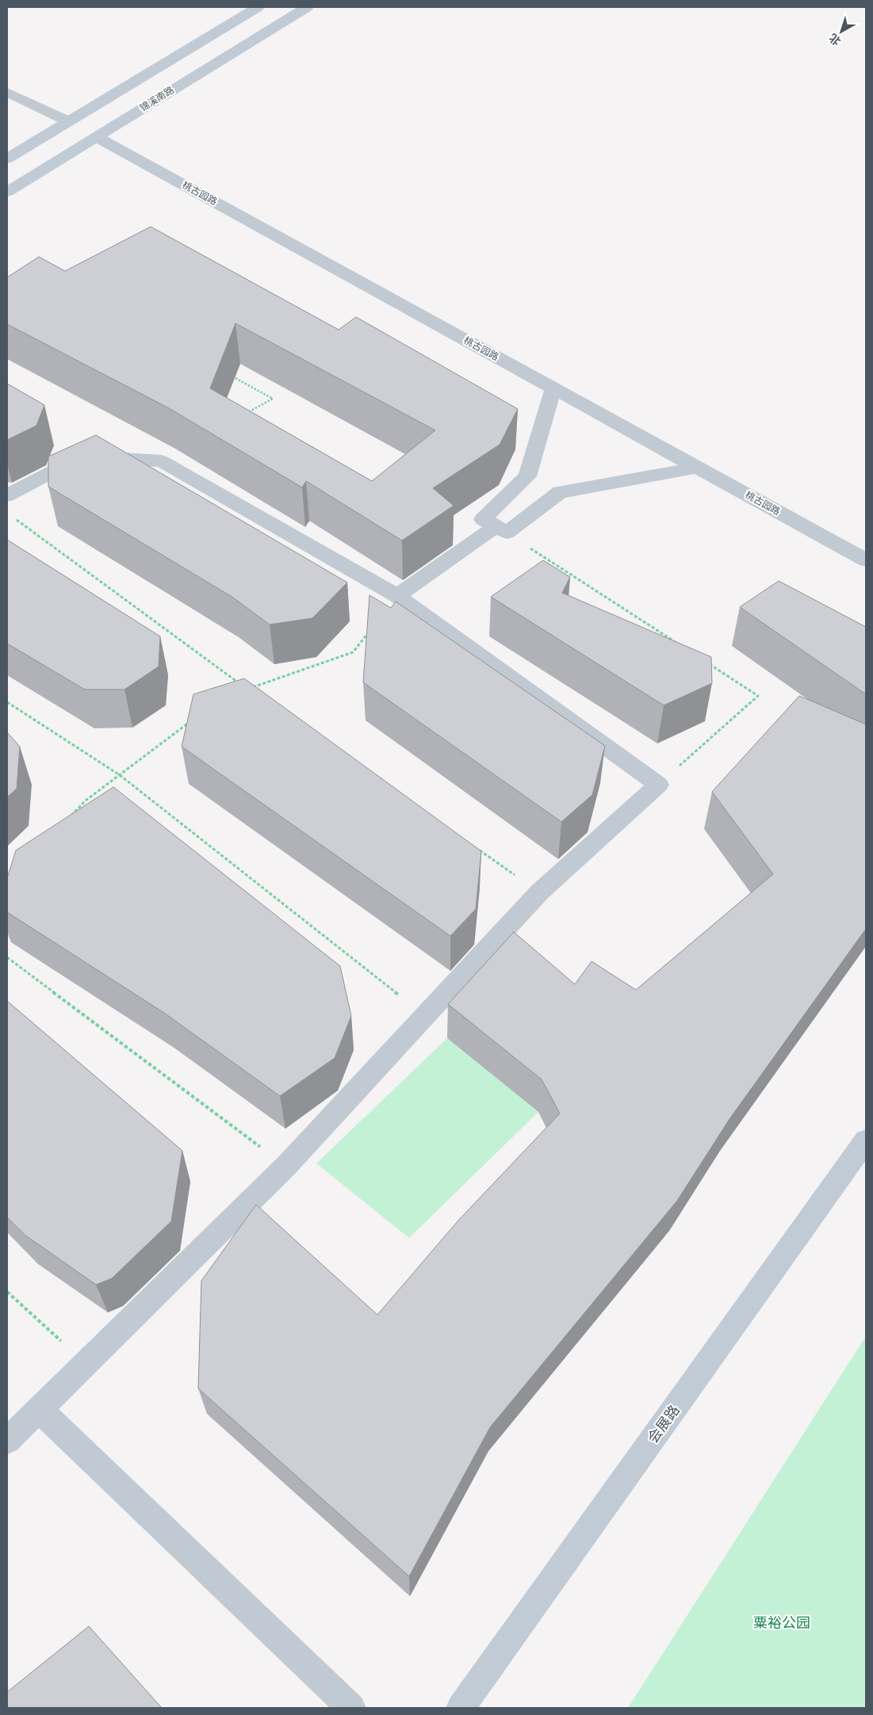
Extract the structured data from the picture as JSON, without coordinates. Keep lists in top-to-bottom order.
{
  "streets": {
    "main road": ["锦溪南路", "会展路"],
    "street": ["桃古园路"]
  },
  "crossings": [
    ["锦溪南路", "桃古园路"]
  ],
  "parks": ["粟裕公园"],
  "north": "bottom left"
}
